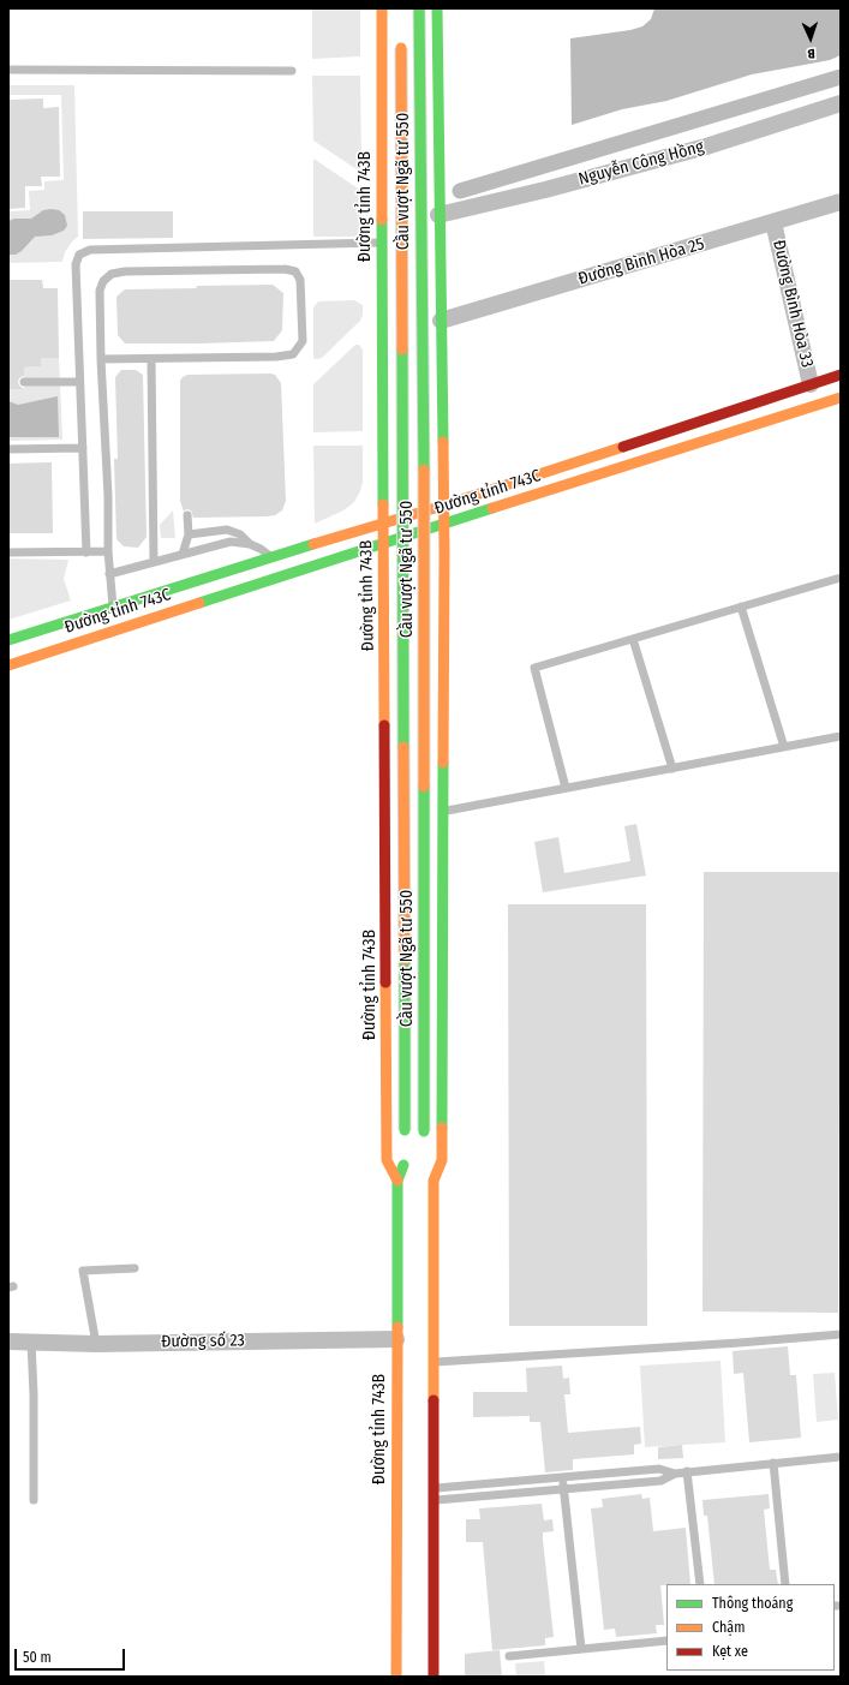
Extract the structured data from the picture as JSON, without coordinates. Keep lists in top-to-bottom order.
{
  "streets": {
    "main road": ["Cầu vượt Ngã tư 550", "Đường tỉnh 743B", "Đường tỉnh 743C"],
    "street": [
      "Nguyễn Công Hồng",
      "Đường Bình Hòa 25",
      "Đường Bình Hòa 33",
      "Đường số 23"
    ]
  },
  "crossings": [
    ["Đường tỉnh 743B", "Đường tỉnh 743C"],
    ["Đường tỉnh 743B", "Đường số 23"],
    ["Đường Bình Hòa 25", "Đường Bình Hòa 33"],
    ["Đường Bình Hòa 33", "Đường tỉnh 743C"]
  ],
  "legend": ["Thông thoáng", "Chậm", "Kẹt xe"],
  "scale_bar": "50 m",
  "north": "bottom"
}
